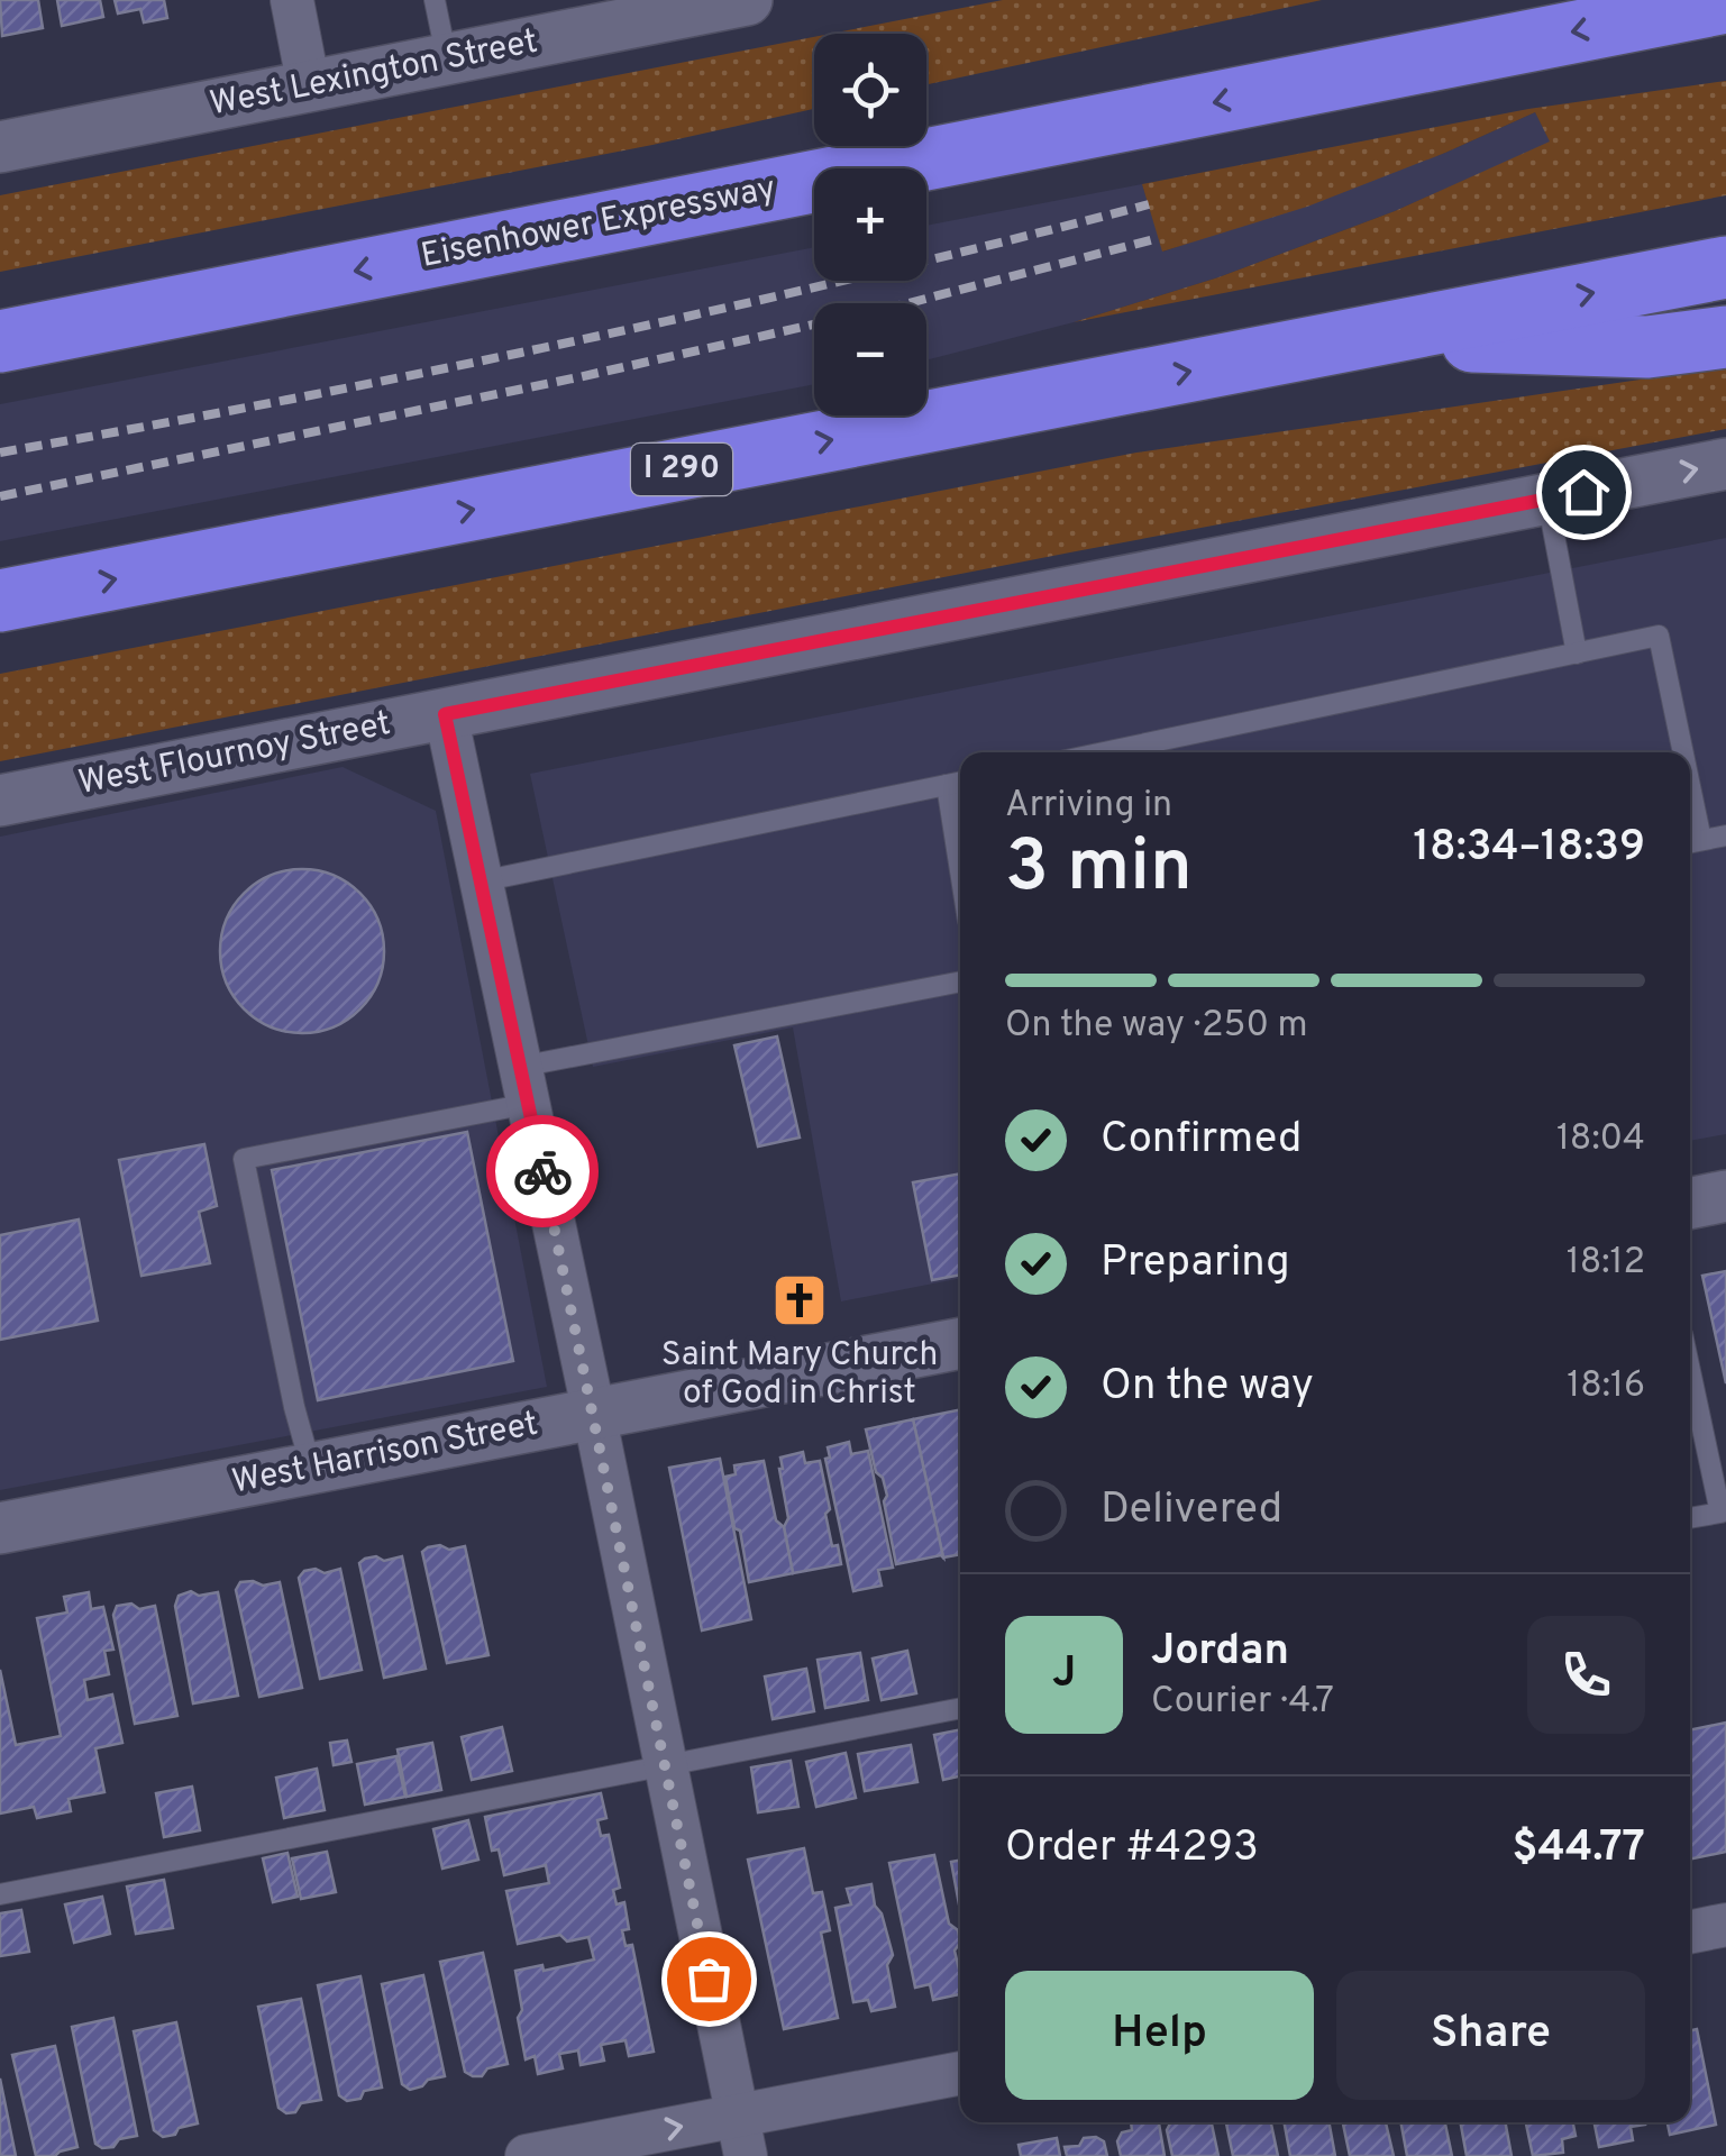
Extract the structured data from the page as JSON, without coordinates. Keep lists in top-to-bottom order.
{
  "streets": {
    "highway": ["Eisenhower Expressway", "I 290"],
    "street": ["West Lexington Street", "West Flournoy Street", "West Harrison Street"]
  },
  "places": {
    "church": ["Saint Mary Church of God in Christ"]
  },
  "page": {
    "map_buttons": ["+", "−"],
    "heading": ["3 min", "Arriving in", "18:34–18:39"],
    "panel": [
      "Jordan",
      "Courier · 4.7",
      "Order #4293",
      "$44.77"
    ],
    "bar": "On the way · 250 m",
    "list": [
      ["Confirmed", "18:04"],
      ["Preparing", "18:12"],
      ["On the way", "18:16"],
      "Delivered"
    ],
    "round": "J",
    "buttons": ["Help", "Share"]
  }
}
